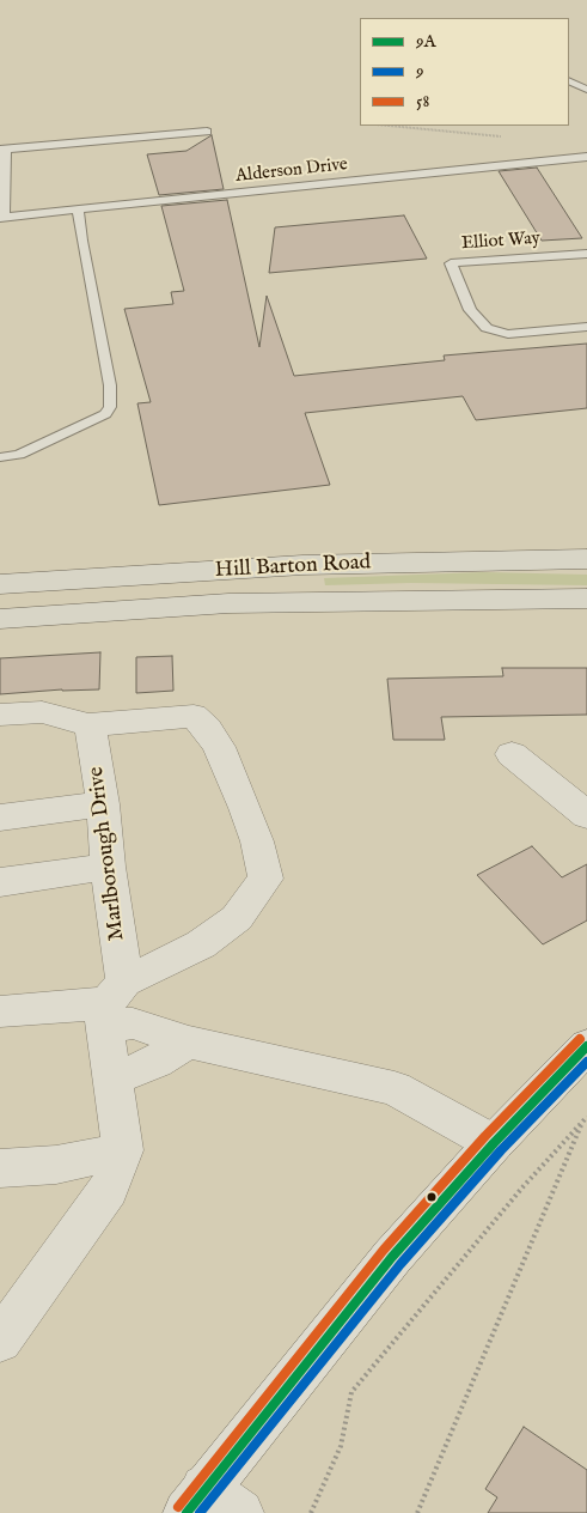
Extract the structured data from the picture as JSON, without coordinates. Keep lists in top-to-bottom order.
{
  "streets": {
    "main road": ["Hill Barton Road"],
    "street": ["Marlborough Drive"],
    "lane": ["Alderson Drive", "Elliot Way"]
  },
  "lines": ["transit line 58", "transit line 9A", "transit line 9"],
  "legend": ["9A", "9", "58"]
}
